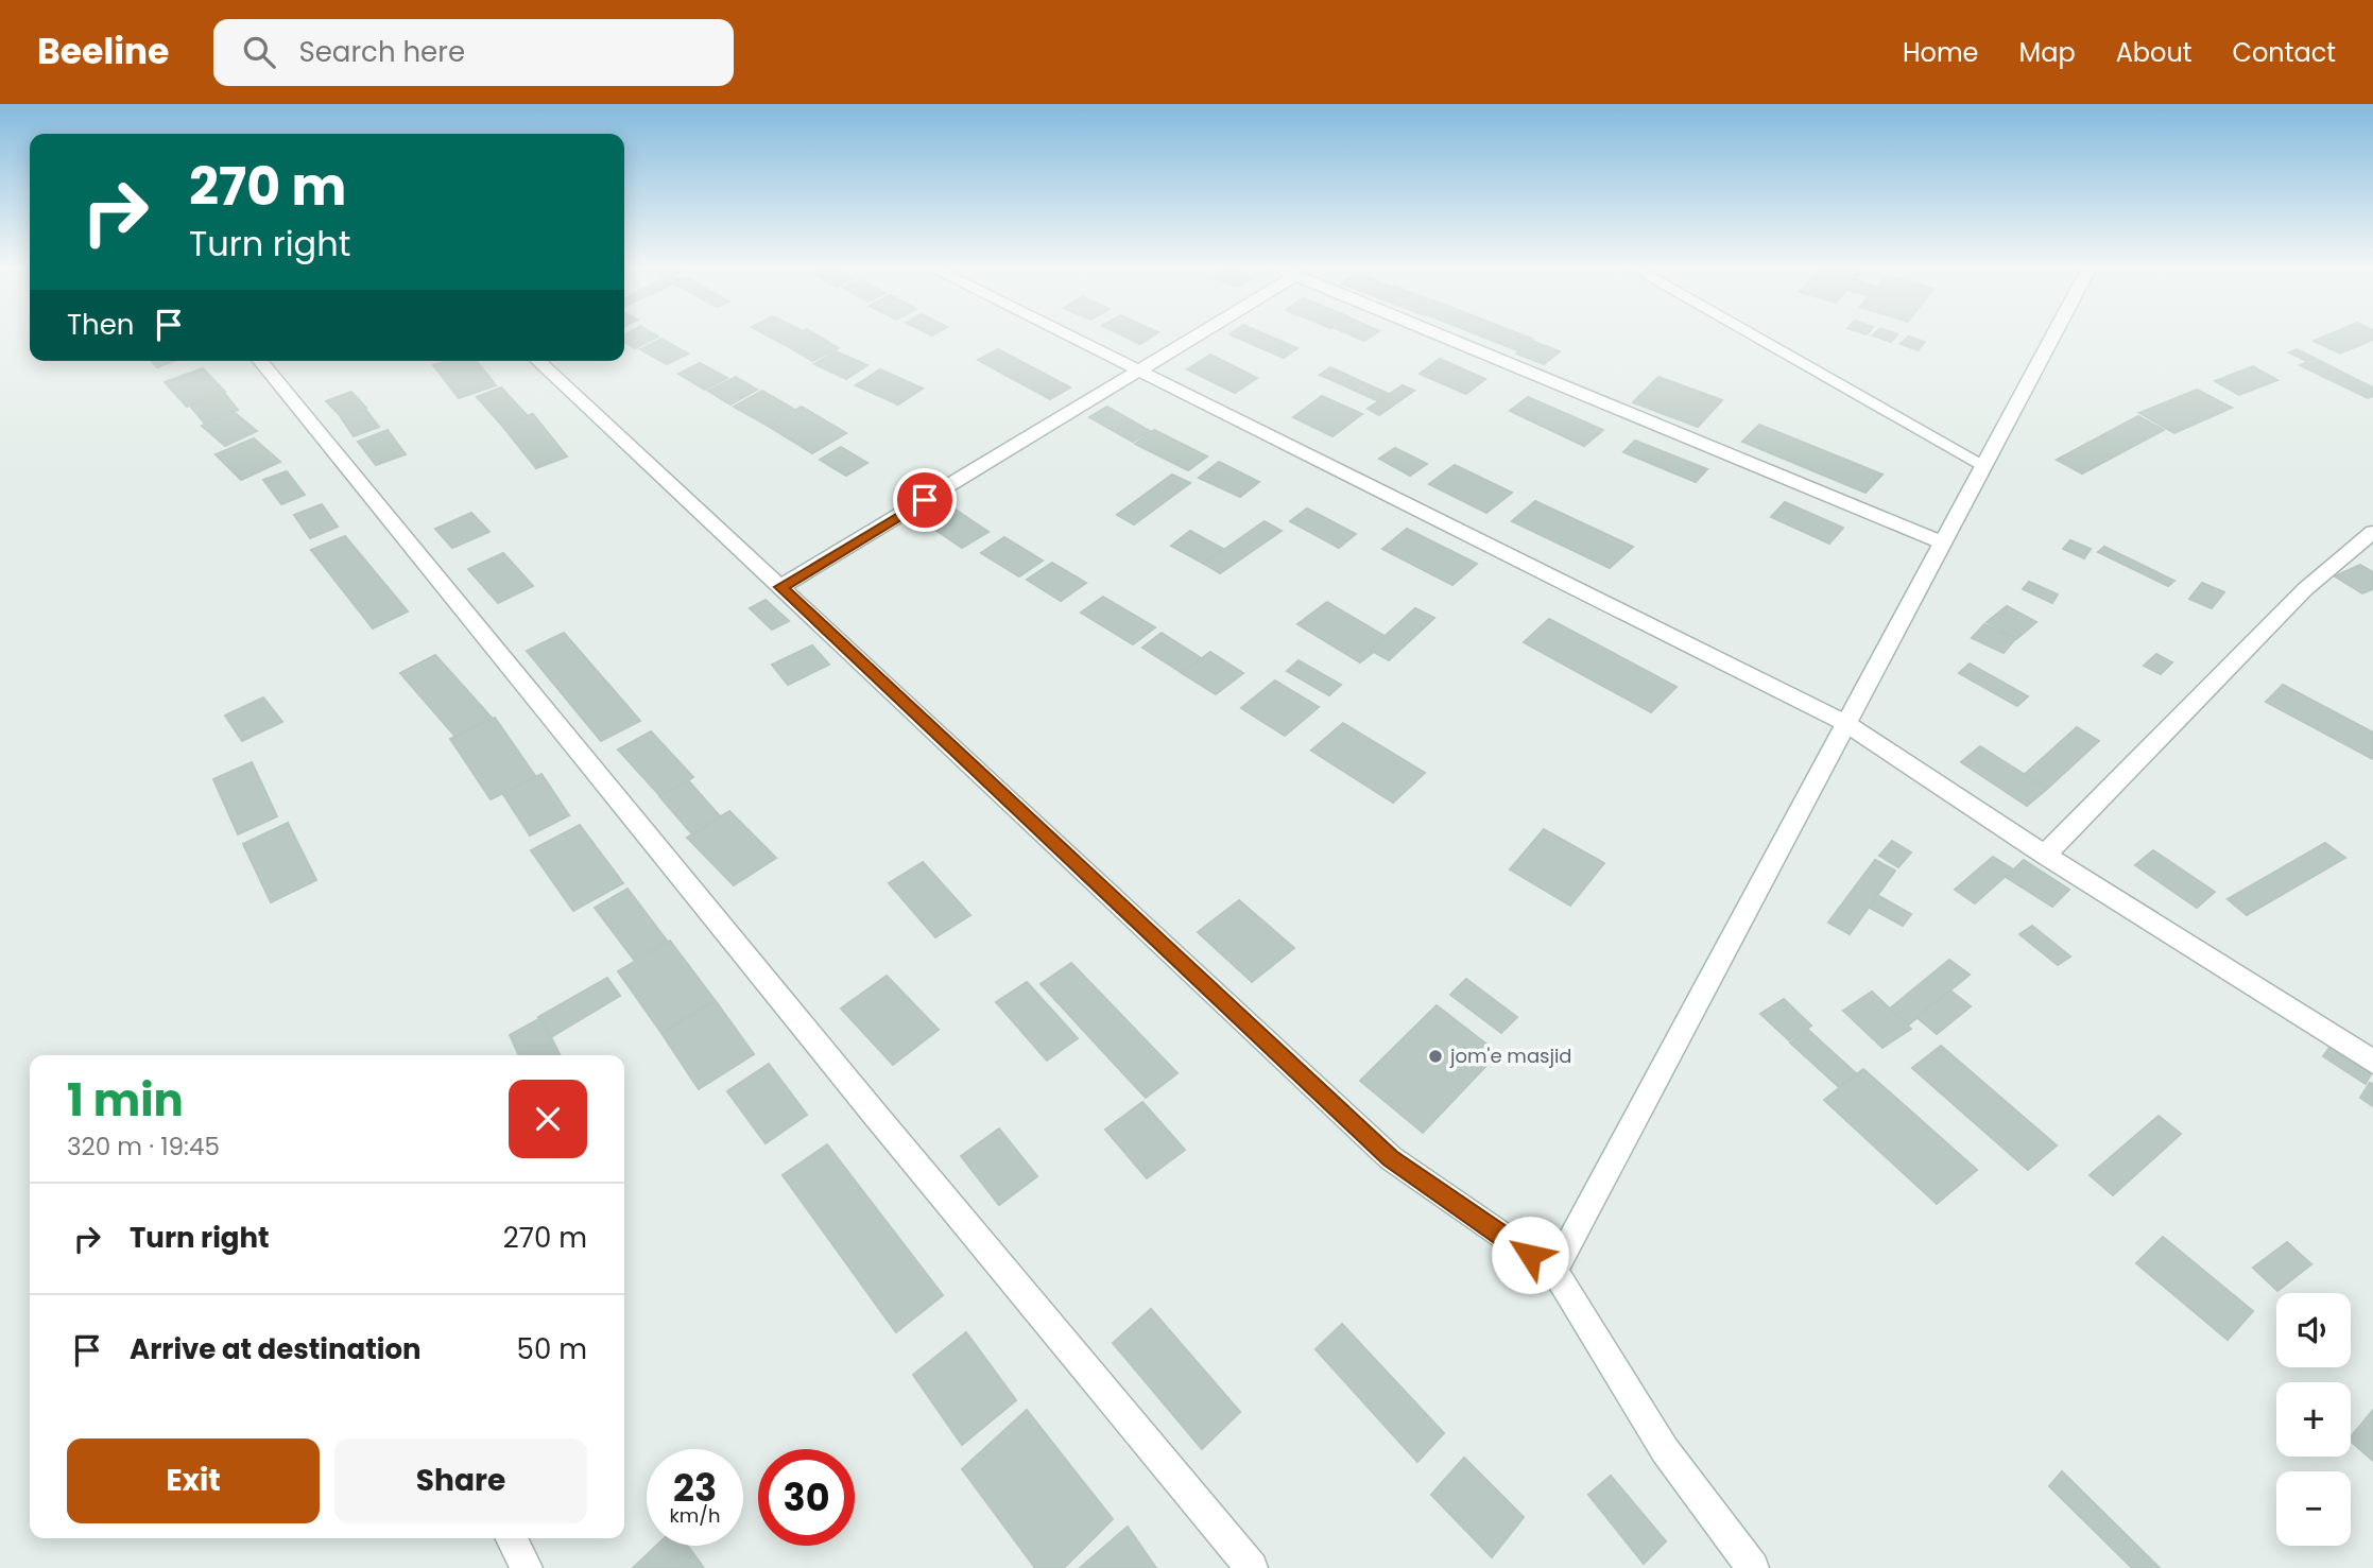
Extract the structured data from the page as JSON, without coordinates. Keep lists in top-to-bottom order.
{
  "places": ["jom'e masjid"],
  "page": {
    "header": "Beeline",
    "search": "Search here",
    "nav": [
      "Home",
      "Map",
      "About",
      "Contact"
    ],
    "turn": ["270 m", "Turn right"],
    "then": "Then",
    "heading": ["1 min", "320 m · 19:45"],
    "list": [
      {
        "name": "Turn right",
        "value": "270 m"
      },
      {
        "name": "Arrive at destination",
        "value": "50 m"
      }
    ],
    "map_buttons": ["+", "−"],
    "buttons": ["Exit", "Share"],
    "speed": "23 km/h",
    "limit": "30"
  }
}
